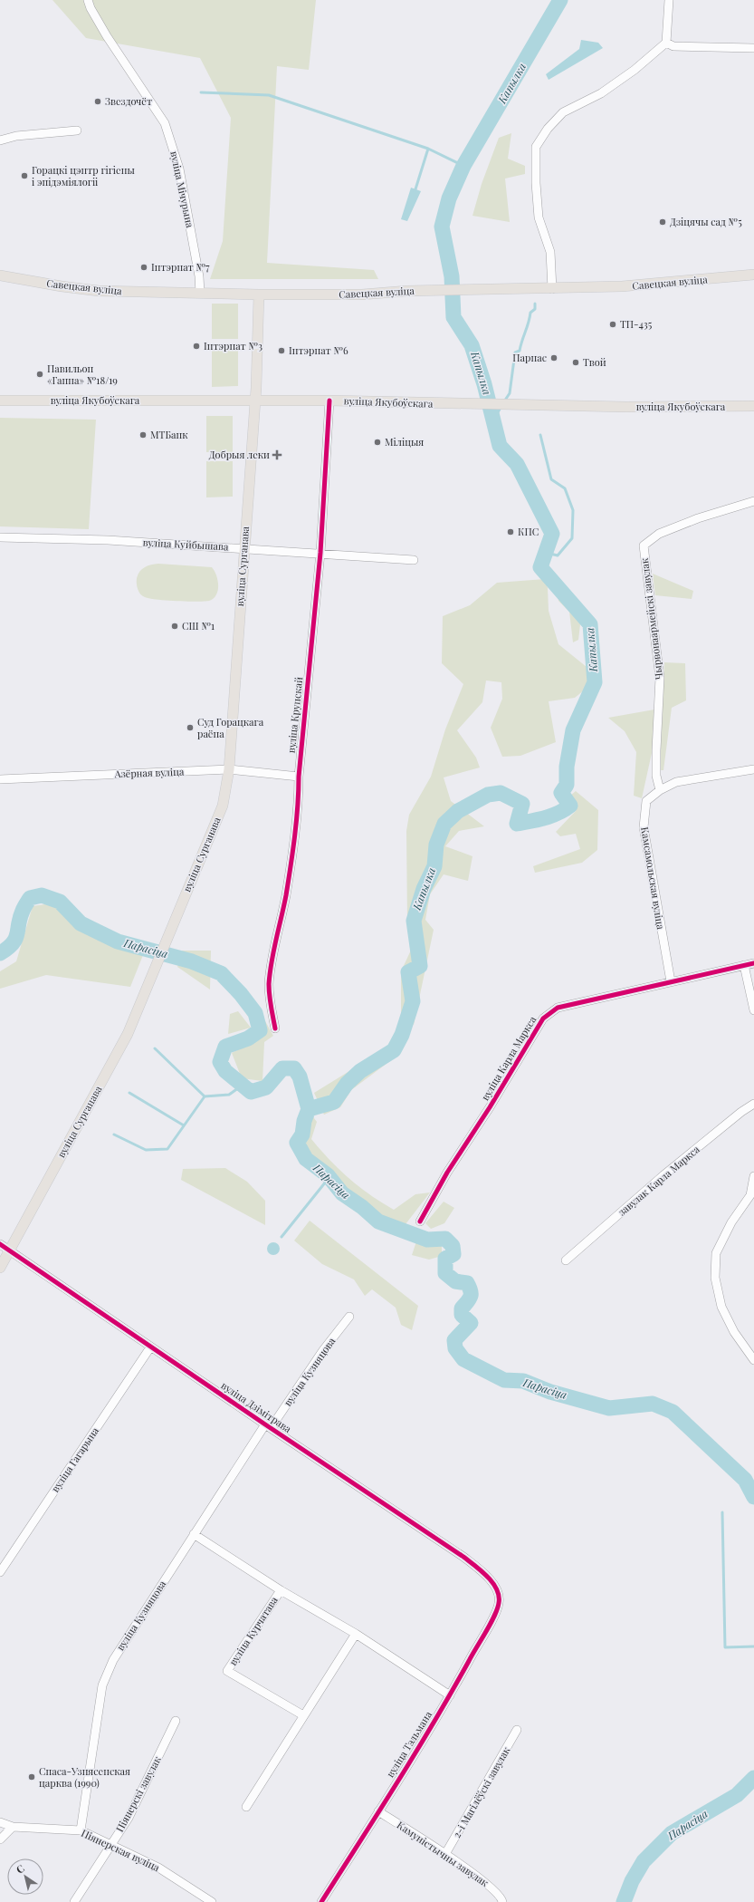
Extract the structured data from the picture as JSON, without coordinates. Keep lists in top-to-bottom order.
{
  "streets": {
    "main road": ["Савецкая вуліца", "вуліца Якубоўскага", "вуліца Сурганава"],
    "street": [
      "вуліца Мічурына",
      "вуліца Куйбышава",
      "Чырвонаармейскі завулак",
      "вуліца Крупскай",
      "Азёрная вуліца",
      "Камсамольская вуліца",
      "вуліца Карла Маркса",
      "завулак Карла Маркса",
      "вуліца Кузняцова",
      "вуліца Дзімітрава",
      "вуліца Гагарына",
      "вуліца Курчатава",
      "вуліца Тэльмана",
      "2-і Магілёўскі завулак",
      "Піянерскі завулак",
      "Піянерская вуліца",
      "Камуністычны завулак"
    ]
  },
  "crossings": [
    ["вуліца Мічурына", "Савецкая вуліца"],
    ["Савецкая вуліца", "вуліца Сурганава"],
    ["вуліца Якубоўскага", "вуліца Сурганава"],
    ["вуліца Якубоўскага", "вуліца Крупскай"],
    ["вуліца Куйбышава", "вуліца Сурганава"],
    ["вуліца Куйбышава", "вуліца Крупскай"],
    ["вуліца Сурганава", "Азёрная вуліца"],
    ["вуліца Сурганава", "вуліца Дзімітрава"],
    ["Чырвонаармейскі завулак", "Камсамольская вуліца"],
    ["вуліца Крупскай", "Азёрная вуліца"],
    ["Камсамольская вуліца", "вуліца Карла Маркса"],
    ["вуліца Кузняцова", "вуліца Дзімітрава"],
    ["вуліца Кузняцова", "вуліца Курчатава"],
    ["вуліца Кузняцова", "Піянерская вуліца"],
    ["вуліца Дзімітрава", "вуліца Гагарына"],
    ["вуліца Дзімітрава", "вуліца Тэльмана"],
    ["вуліца Курчатава", "вуліца Тэльмана"],
    ["вуліца Тэльмана", "Камуністычны завулак"],
    ["2-і Магілёўскі завулак", "Камуністычны завулак"],
    ["Піянерскі завулак", "Піянерская вуліца"]
  ],
  "water": ["Капылка", "Парасіца"],
  "places": {
    "other": [
      "Звездочёт",
      "Горацкі цэнтр гігіены і эпідэміялогіі",
      "Дзіцячы сад №5",
      "Інтэрнат №7",
      "ТП-435",
      "Інтэрнат №3",
      "Інтэрнат №6",
      "Парнас",
      "Твой",
      "Павильон «Ганна» №18/19",
      "МТБанк",
      "Міліцыя",
      "КПС",
      "СШ №1",
      "Суд Горацкага раёна",
      "Спаса-Узнясенская царква (1990)"
    ],
    "health": ["Добрыя леки"]
  },
  "north": "top left"
}
